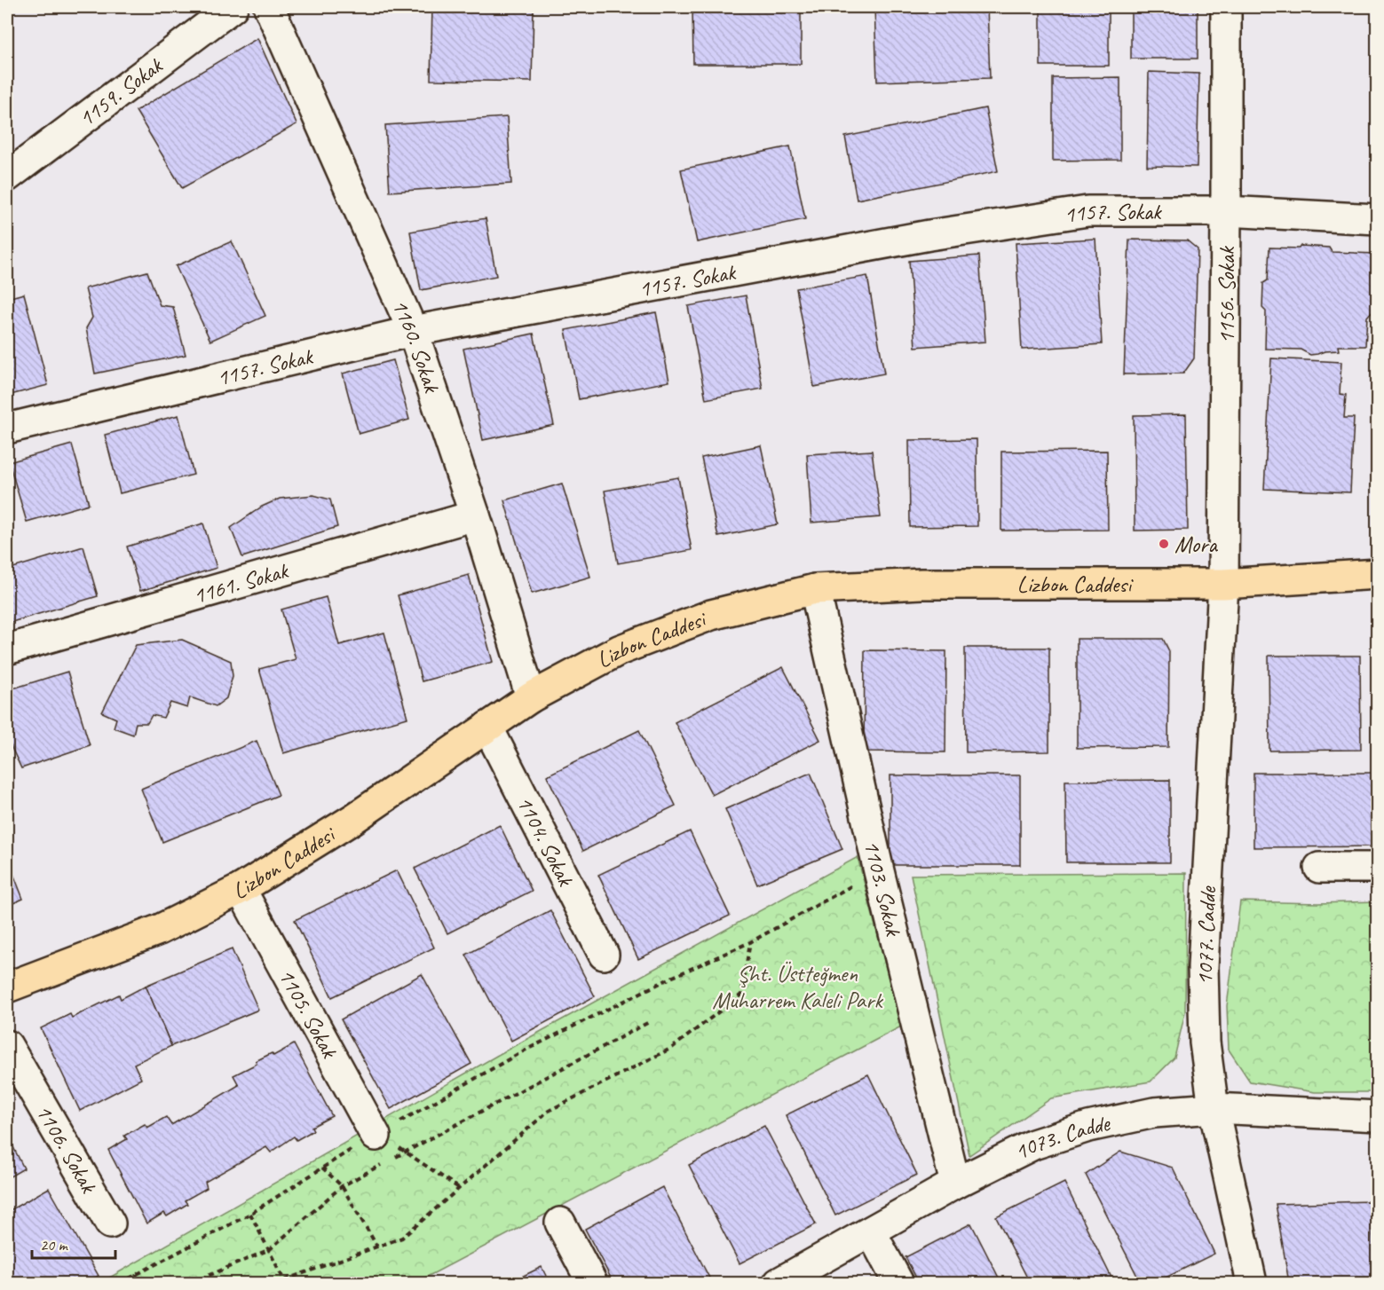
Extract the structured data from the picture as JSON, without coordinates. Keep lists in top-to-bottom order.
{
  "streets": {
    "main road": ["Lizbon Caddesi"],
    "street": [
      "1159. Sokak",
      "1157. Sokak",
      "1156. Sokak",
      "1160. Sokak",
      "1161. Sokak",
      "1104. Sokak",
      "1103. Sokak",
      "1077. Cadde",
      "1105. Sokak",
      "1073. Cadde",
      "1106. Sokak"
    ]
  },
  "crossings": [
    ["1157. Sokak", "1156. Sokak"],
    ["1157. Sokak", "1160. Sokak"],
    ["1156. Sokak", "Lizbon Caddesi"],
    ["1156. Sokak", "1077. Cadde"],
    ["1160. Sokak", "1161. Sokak"],
    ["1160. Sokak", "Lizbon Caddesi"],
    ["Lizbon Caddesi", "1104. Sokak"],
    ["Lizbon Caddesi", "1103. Sokak"],
    ["Lizbon Caddesi", "1077. Cadde"],
    ["Lizbon Caddesi", "1105. Sokak"],
    ["1103. Sokak", "1073. Cadde"],
    ["1077. Cadde", "1073. Cadde"]
  ],
  "parks": ["Şht. Üstteğmen Muharrem Kaleli Park"],
  "places": ["Mora"],
  "scale_bar": "20 m"
}
